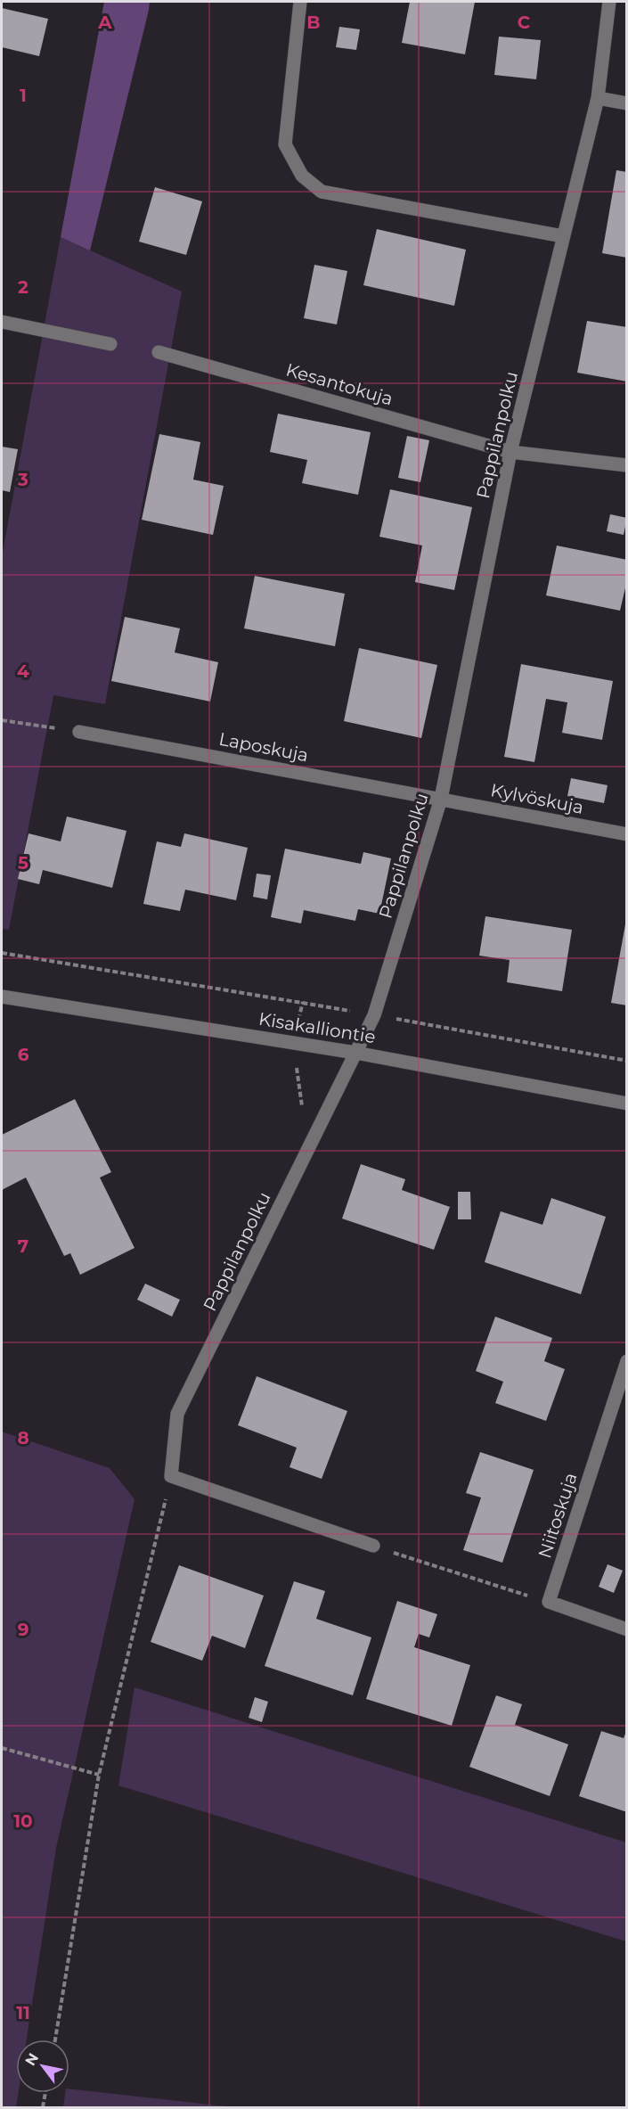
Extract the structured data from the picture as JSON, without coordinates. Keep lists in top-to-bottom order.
{
  "streets": {
    "street": [
      "Kesantokuja",
      "Pappilanpolku",
      "Laposkuja",
      "Kylvöskuja",
      "Kisakalliontie",
      "Niitoskuja"
    ]
  },
  "crossings": [
    ["Kesantokuja", "Pappilanpolku"],
    ["Pappilanpolku", "Laposkuja"],
    ["Pappilanpolku", "Kylvöskuja"],
    ["Pappilanpolku", "Kisakalliontie"],
    ["Laposkuja", "Kylvöskuja"]
  ],
  "north": "top left",
  "grid": {
    "columns": ["A", "B", "C"],
    "rows": [
      "1",
      "2",
      "3",
      "4",
      "5",
      "6",
      "7",
      "8",
      "9",
      "10",
      "11"
    ]
  }
}
